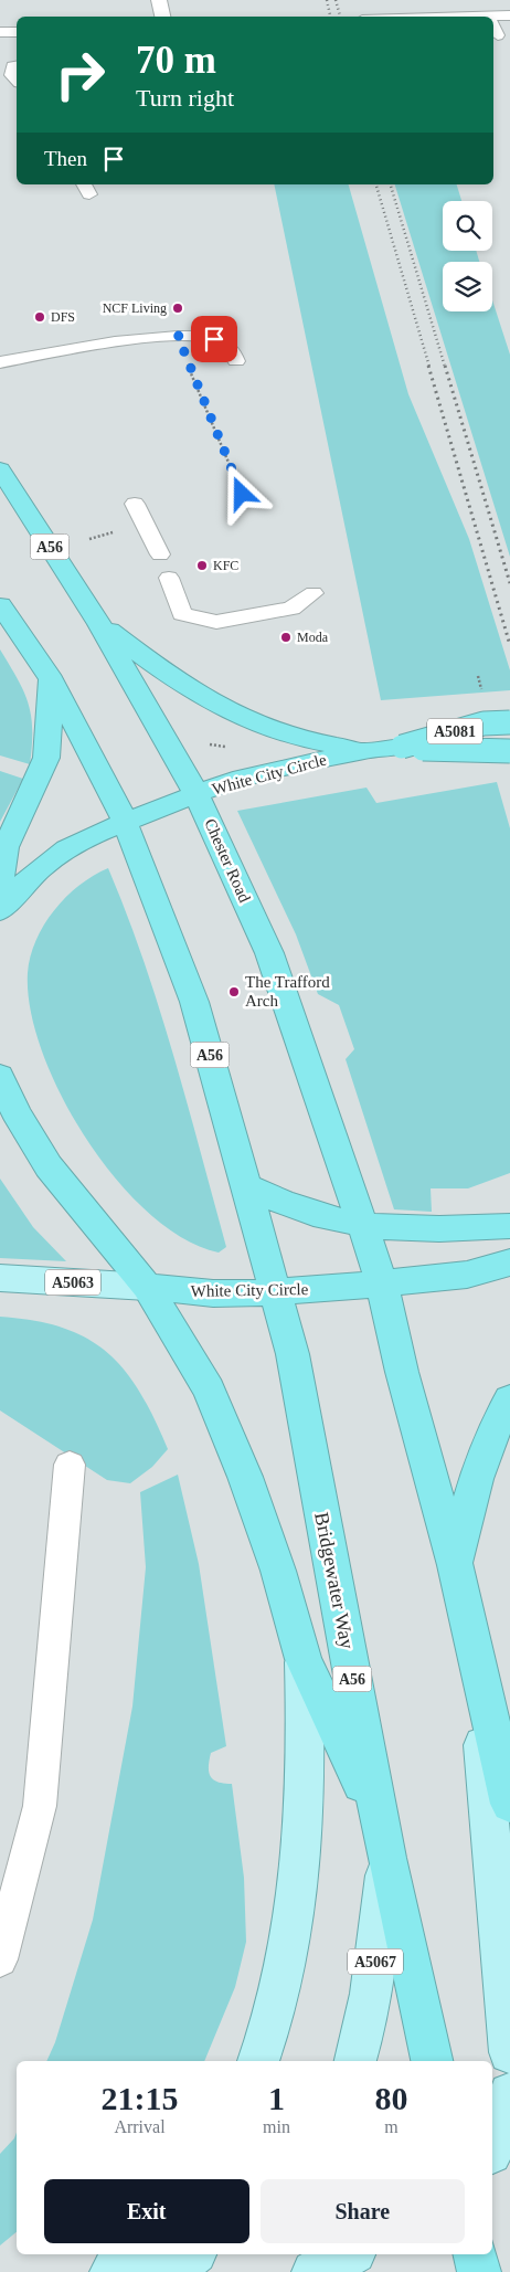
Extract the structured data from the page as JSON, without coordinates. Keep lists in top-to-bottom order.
{
  "streets": {
    "highway": [
      "A56",
      "A5081",
      "White City Circle",
      "Chester Road",
      "Bridgewater Way"
    ],
    "main road": ["A5063", "A5067"]
  },
  "crossings": [
    ["A56", "White City Circle"],
    ["A56", "Chester Road"],
    ["A56", "Bridgewater Way"],
    ["A5081", "White City Circle"],
    ["White City Circle", "Chester Road"],
    ["White City Circle", "A5063"],
    ["White City Circle", "Bridgewater Way"],
    ["Bridgewater Way", "A5067"]
  ],
  "places": [
    "NCF Living",
    "DFS",
    "KFC",
    "Moda",
    "The Trafford Arch"
  ],
  "page": {
    "turn": ["70 m", "Turn right"],
    "then": "Then",
    "eta": [
      "21:15",
      "Arrival",
      "1",
      "min",
      "80",
      "m"
    ],
    "buttons": ["Exit", "Share"]
  }
}
